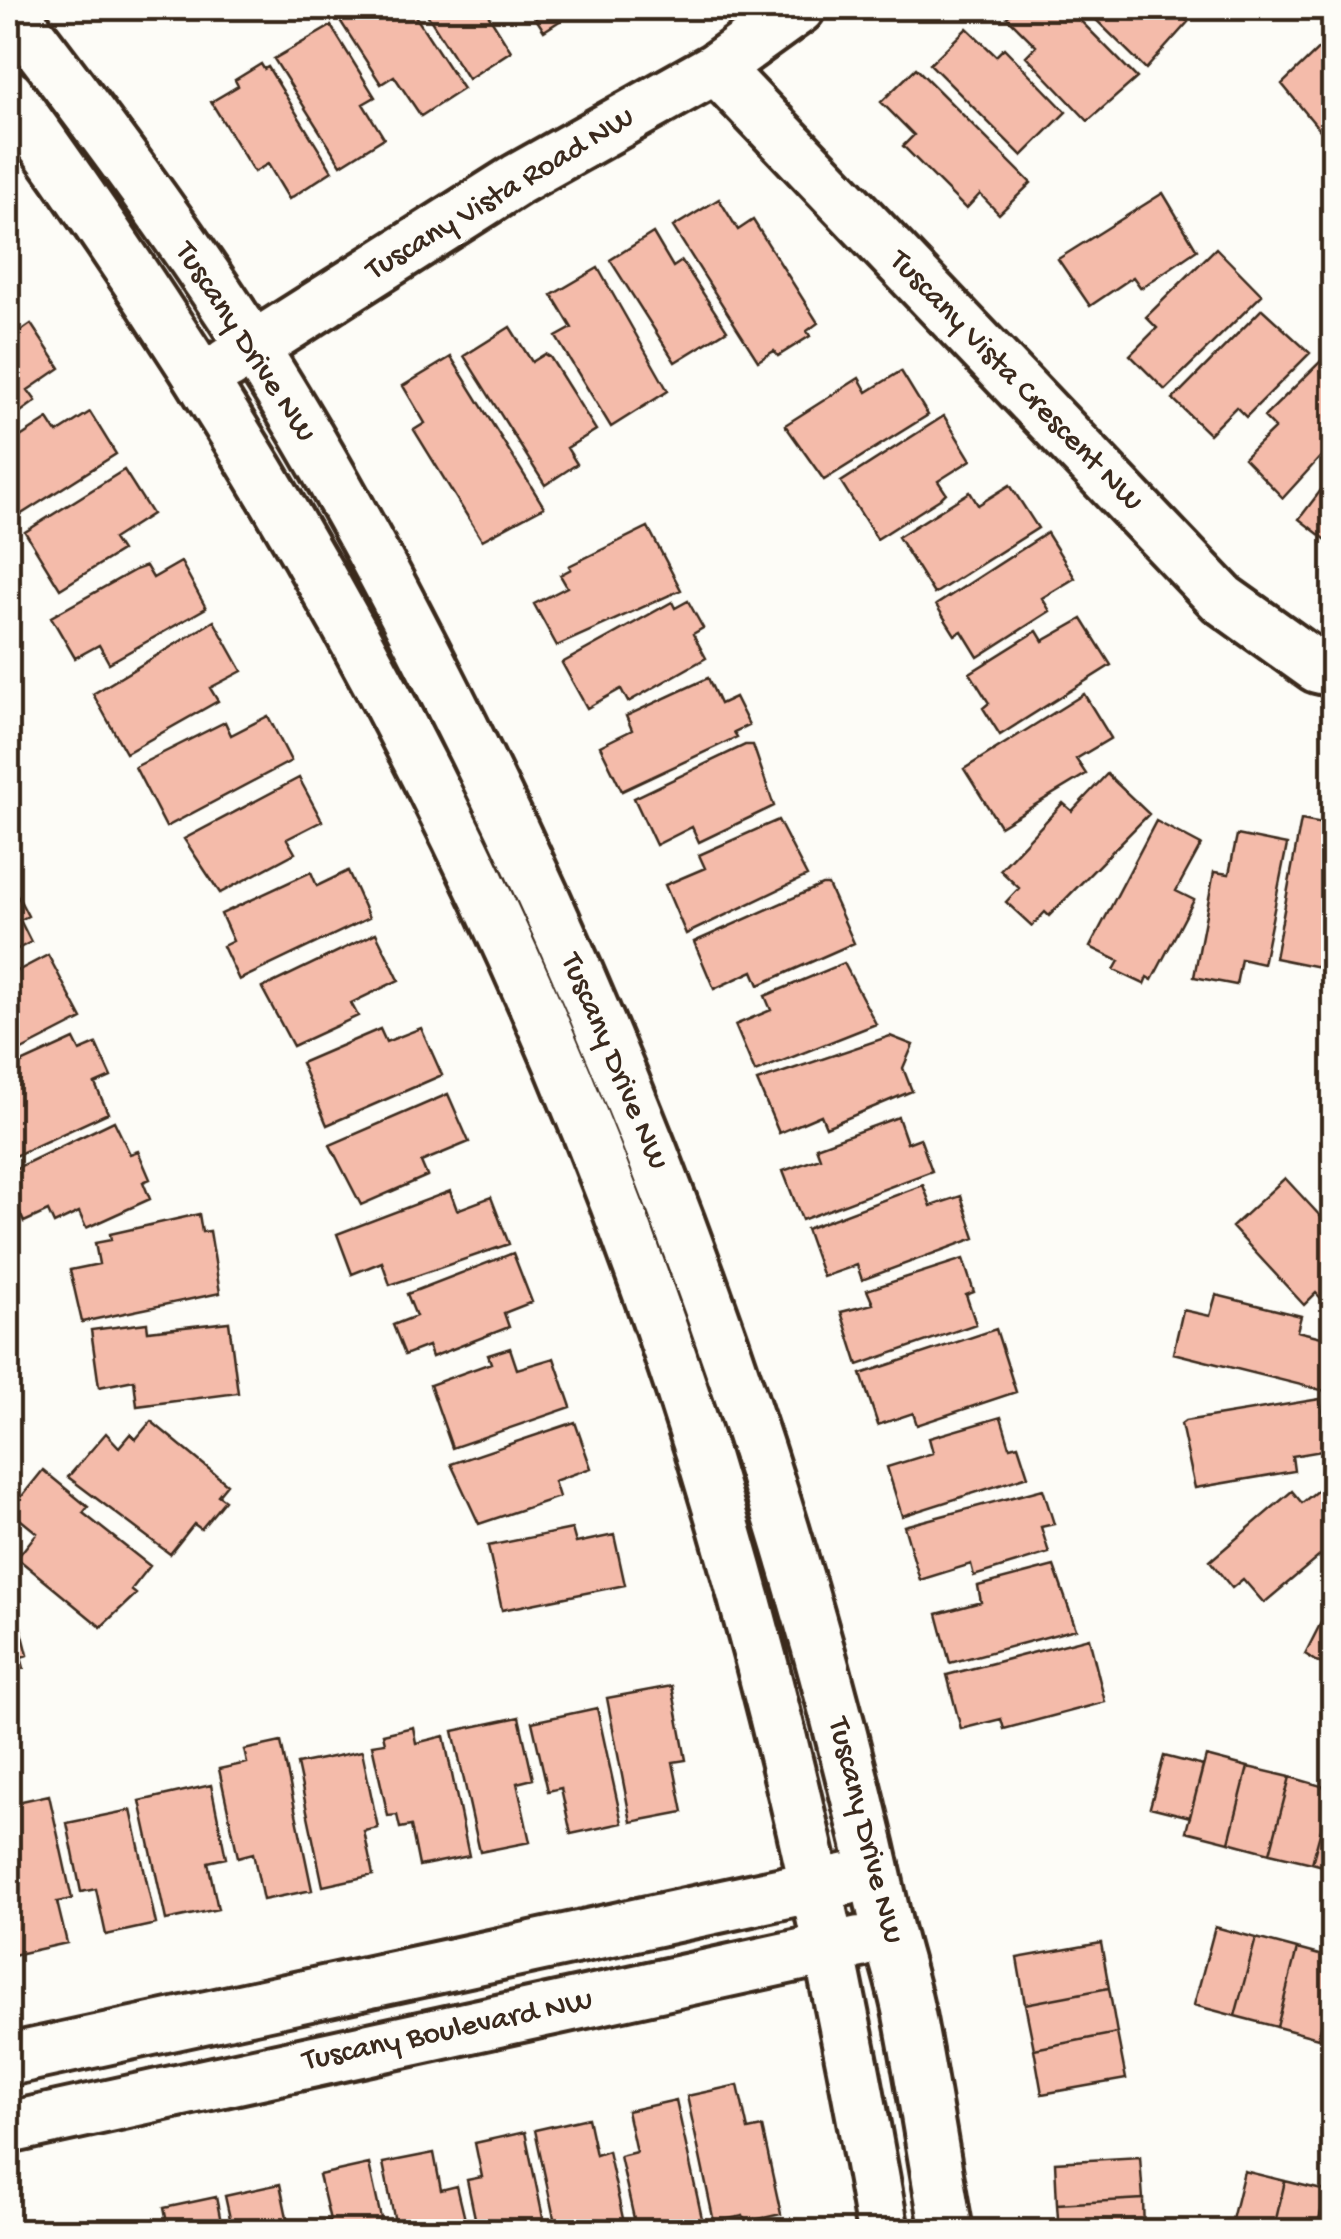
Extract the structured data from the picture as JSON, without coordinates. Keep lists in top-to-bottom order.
{
  "streets": {
    "street": [
      "Tuscany Vista Road NW",
      "Tuscany Drive NW",
      "Tuscany Vista Crescent NW",
      "Tuscany Boulevard NW"
    ]
  },
  "crossings": [
    ["Tuscany Vista Road NW", "Tuscany Drive NW"],
    ["Tuscany Vista Road NW", "Tuscany Vista Crescent NW"],
    ["Tuscany Drive NW", "Tuscany Boulevard NW"]
  ]
}
